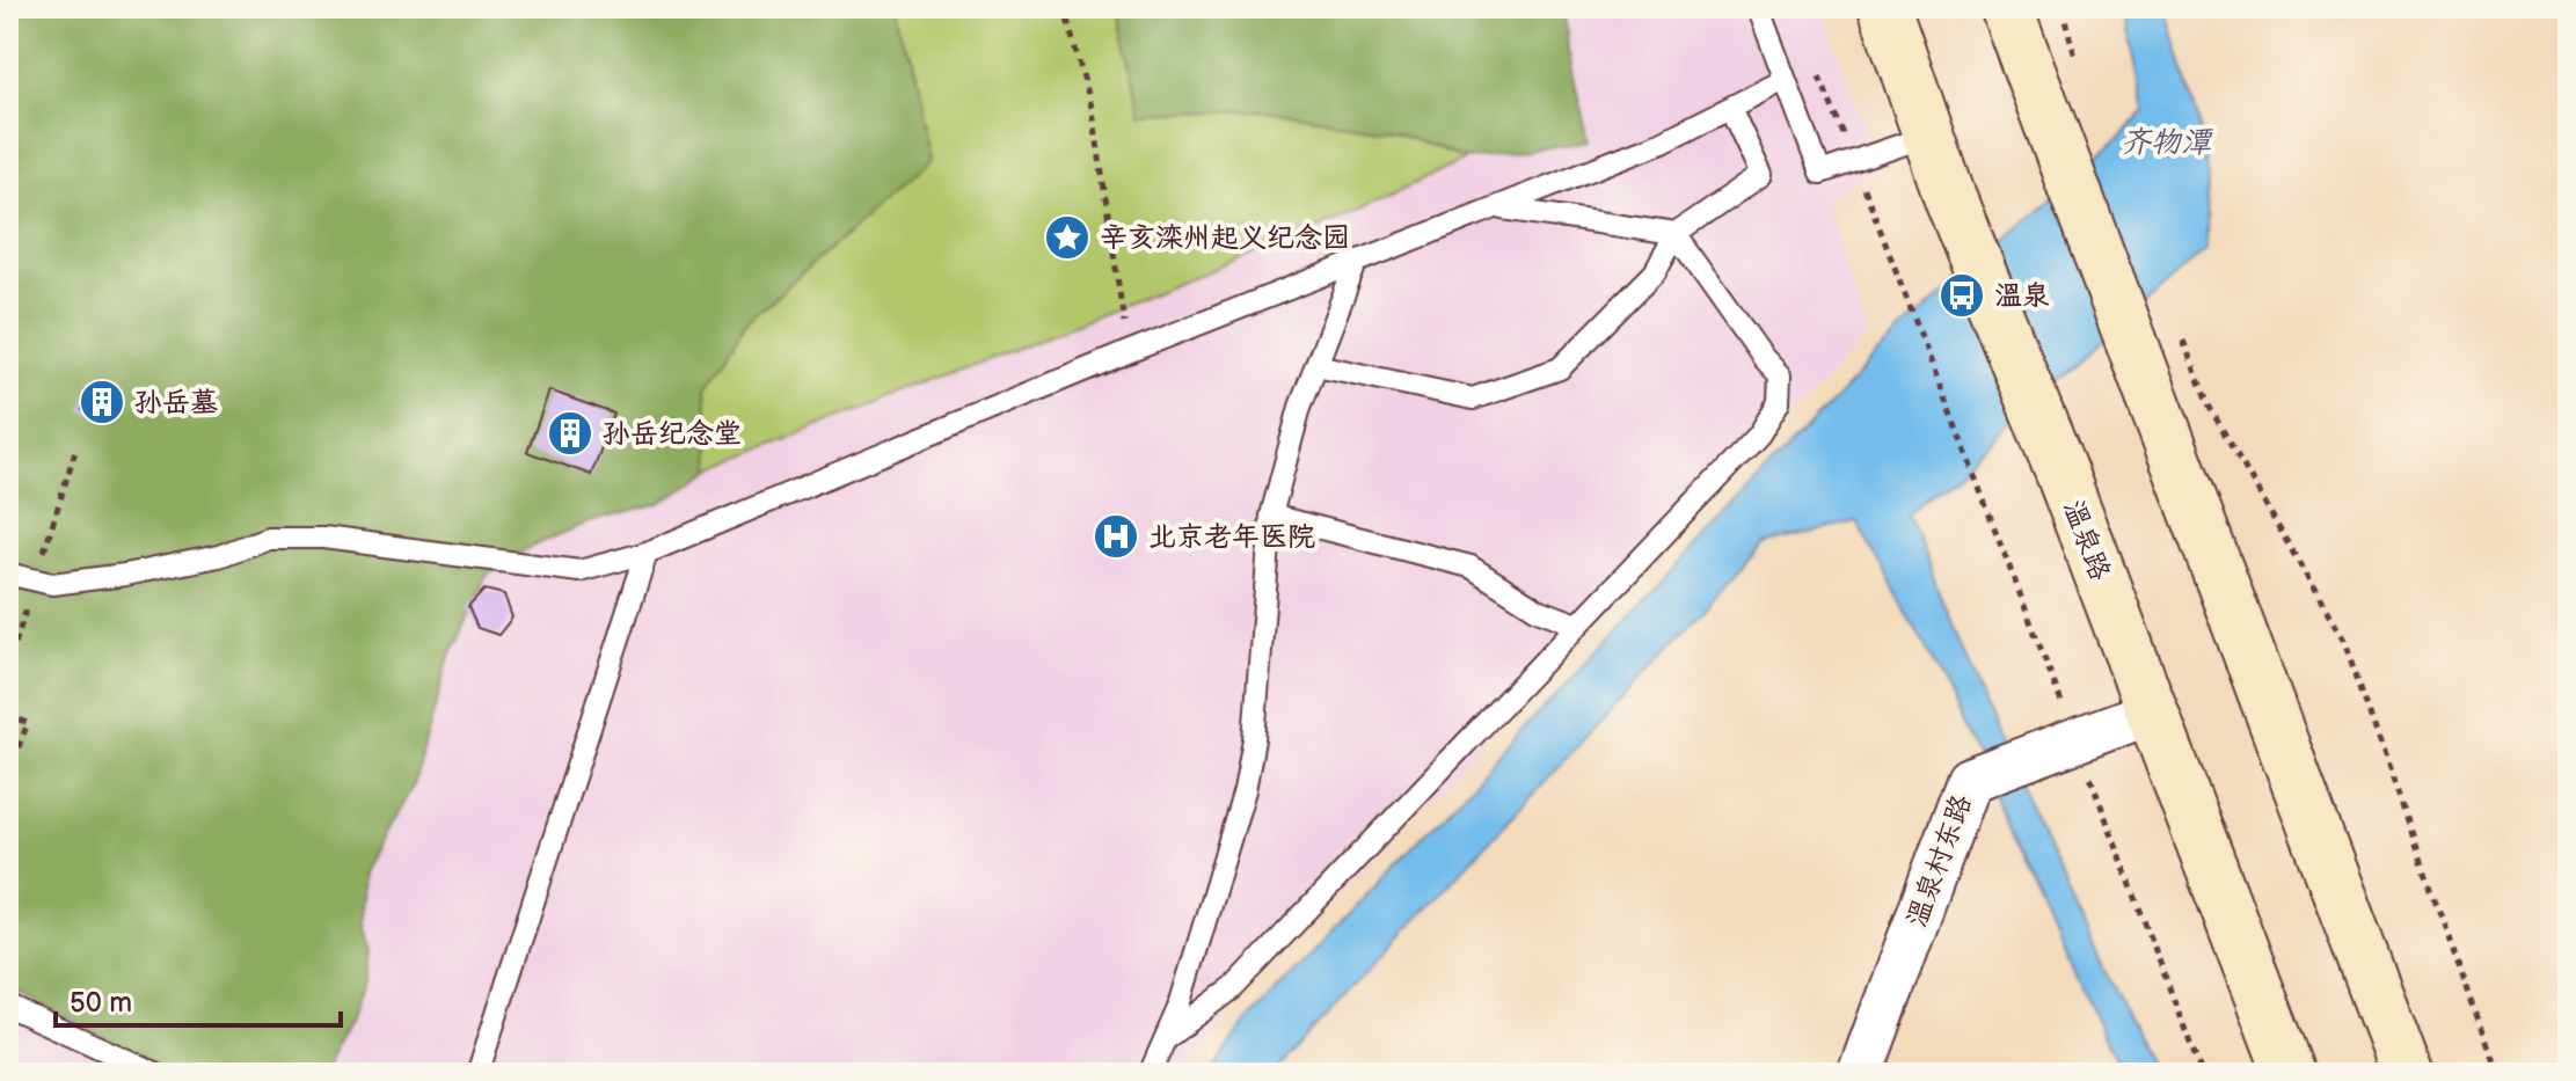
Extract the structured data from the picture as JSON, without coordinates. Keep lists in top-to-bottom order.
{
  "streets": {
    "main road": ["温泉路"],
    "street": ["温泉村东路"]
  },
  "crossings": [
    ["温泉路", "温泉村东路"]
  ],
  "water": ["齐物潭"],
  "places": {
    "place": ["辛亥滦州起义纪念园"],
    "bus stop": ["温泉"],
    "building": ["孙岳墓", "孙岳纪念堂"],
    "hospital": ["北京老年医院"]
  },
  "scale_bar": "50 m"
}
